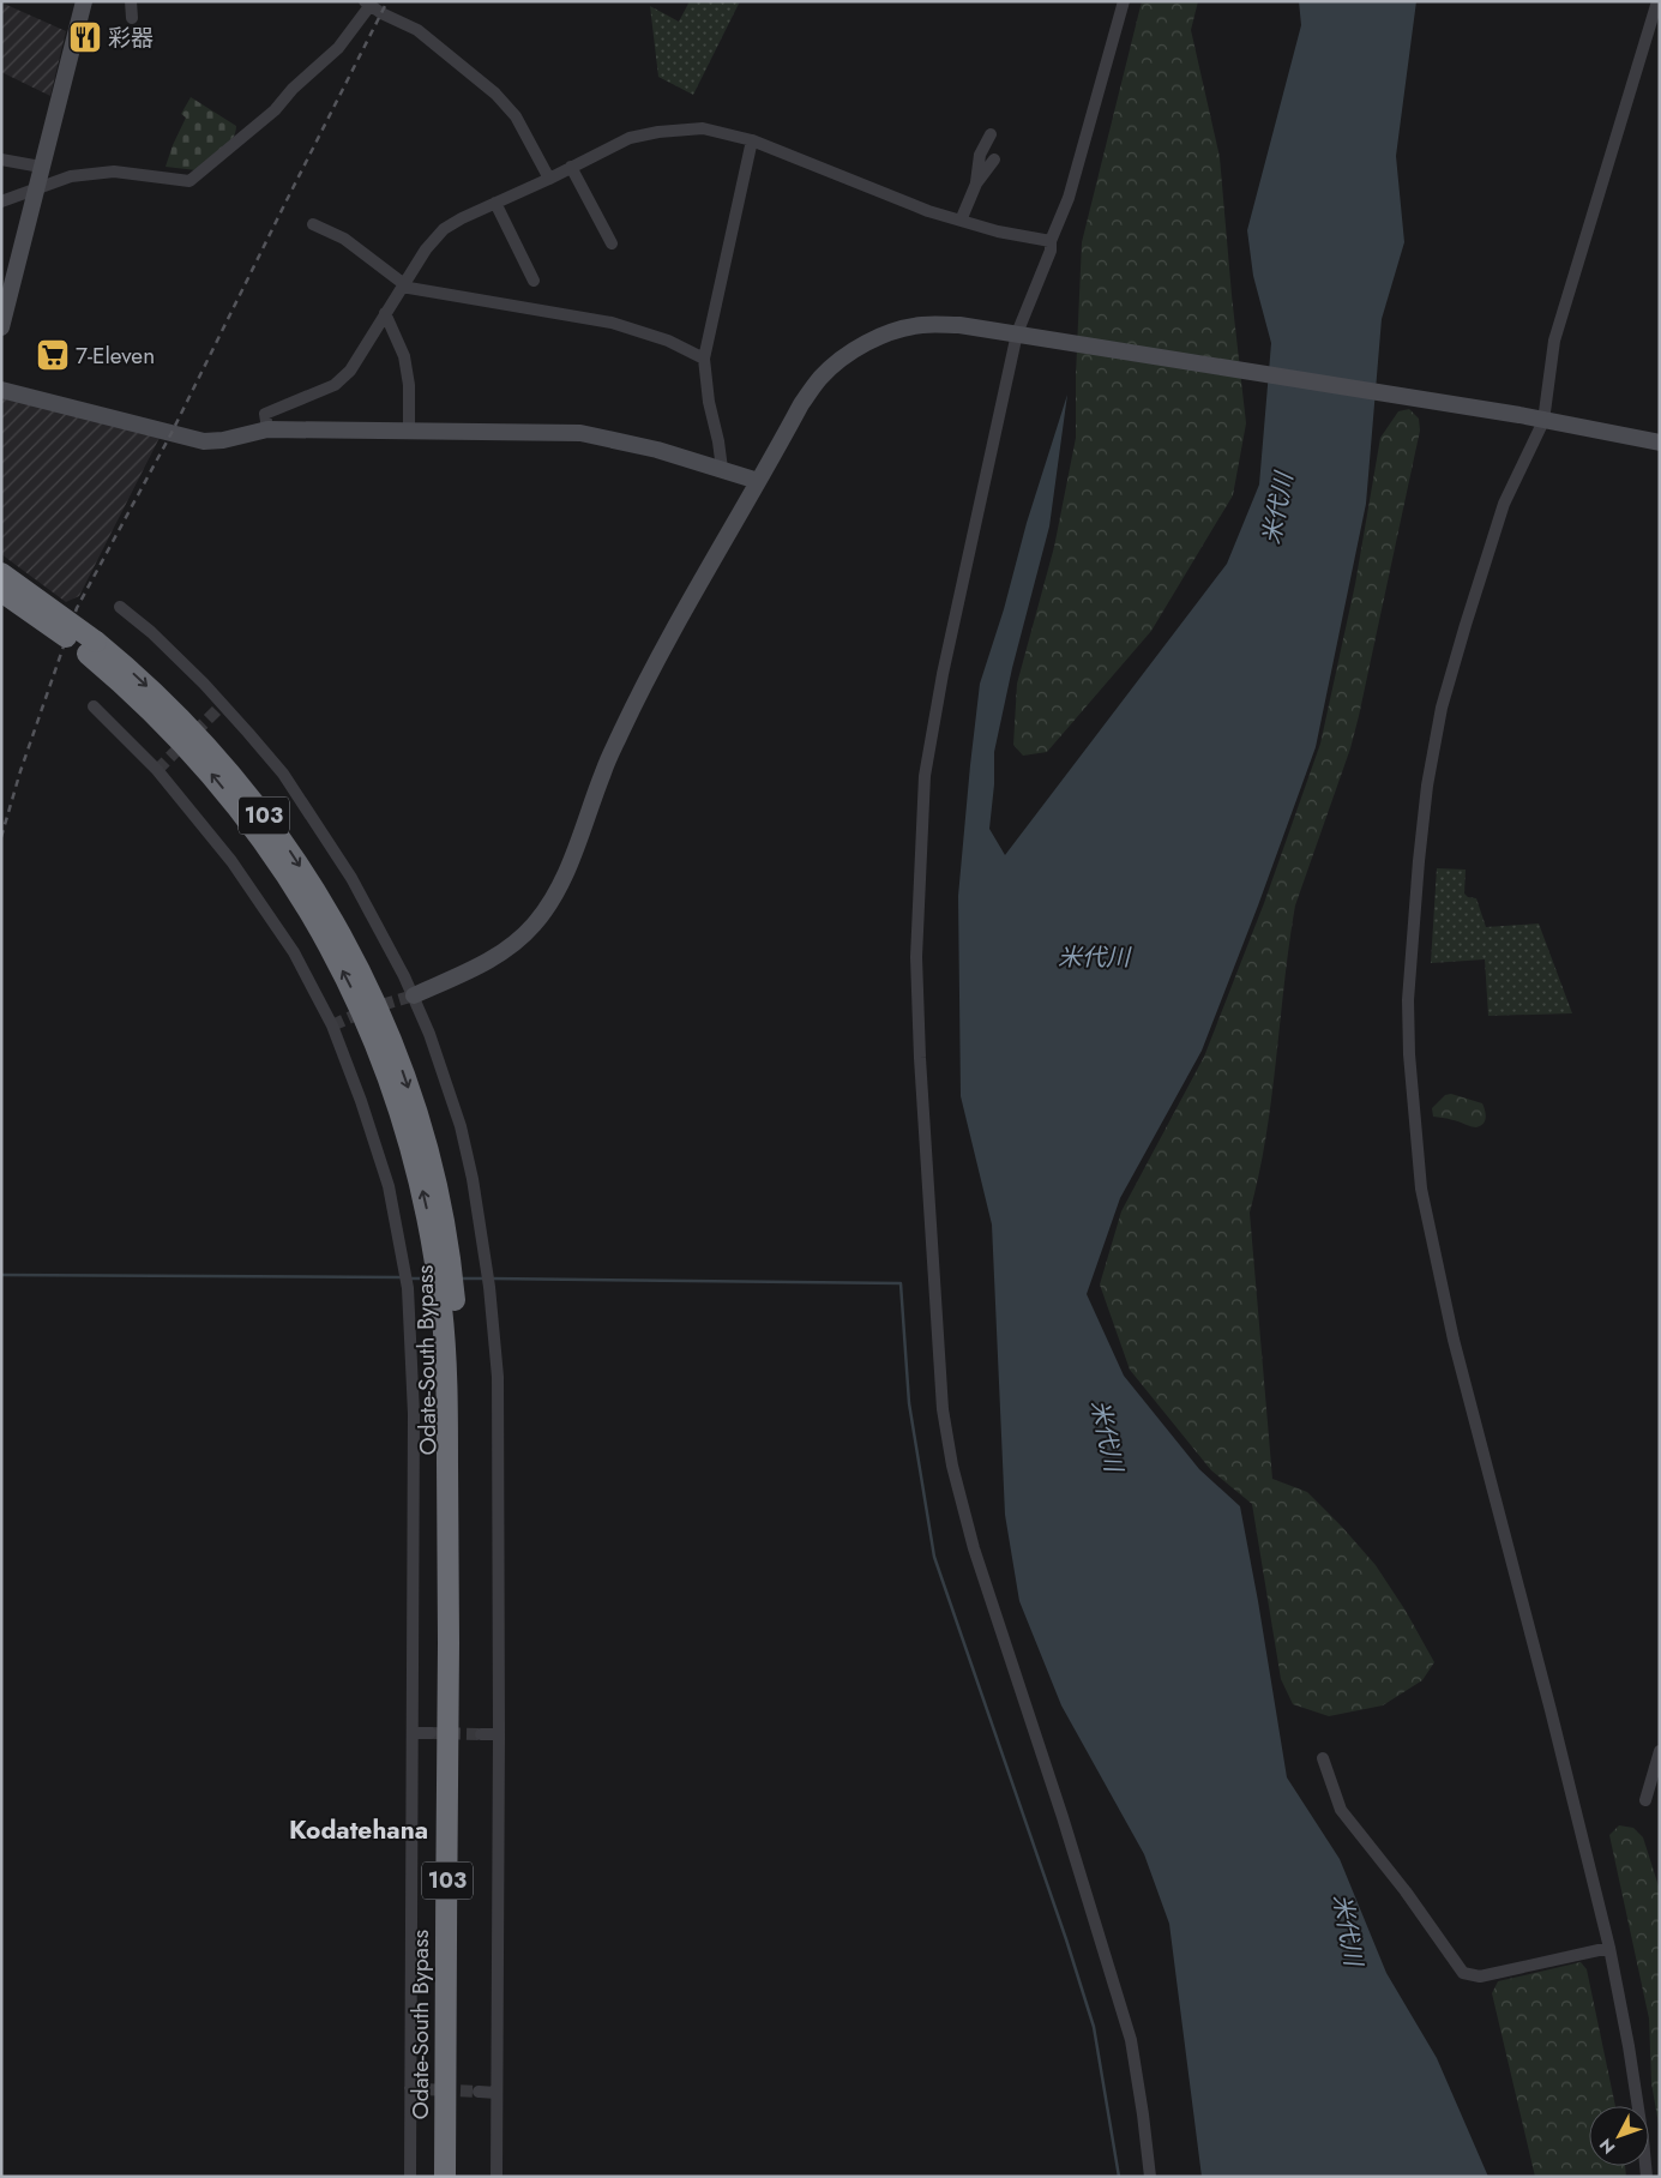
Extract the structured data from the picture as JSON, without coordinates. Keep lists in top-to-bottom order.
{
  "streets": {
    "highway": ["103", "Odate-South Bypass"]
  },
  "districts": ["Kodatehana"],
  "water": ["米代川"],
  "places": {
    "restaurant": ["彩器"],
    "supermarket": ["7-Eleven"]
  },
  "north": "bottom left"
}
